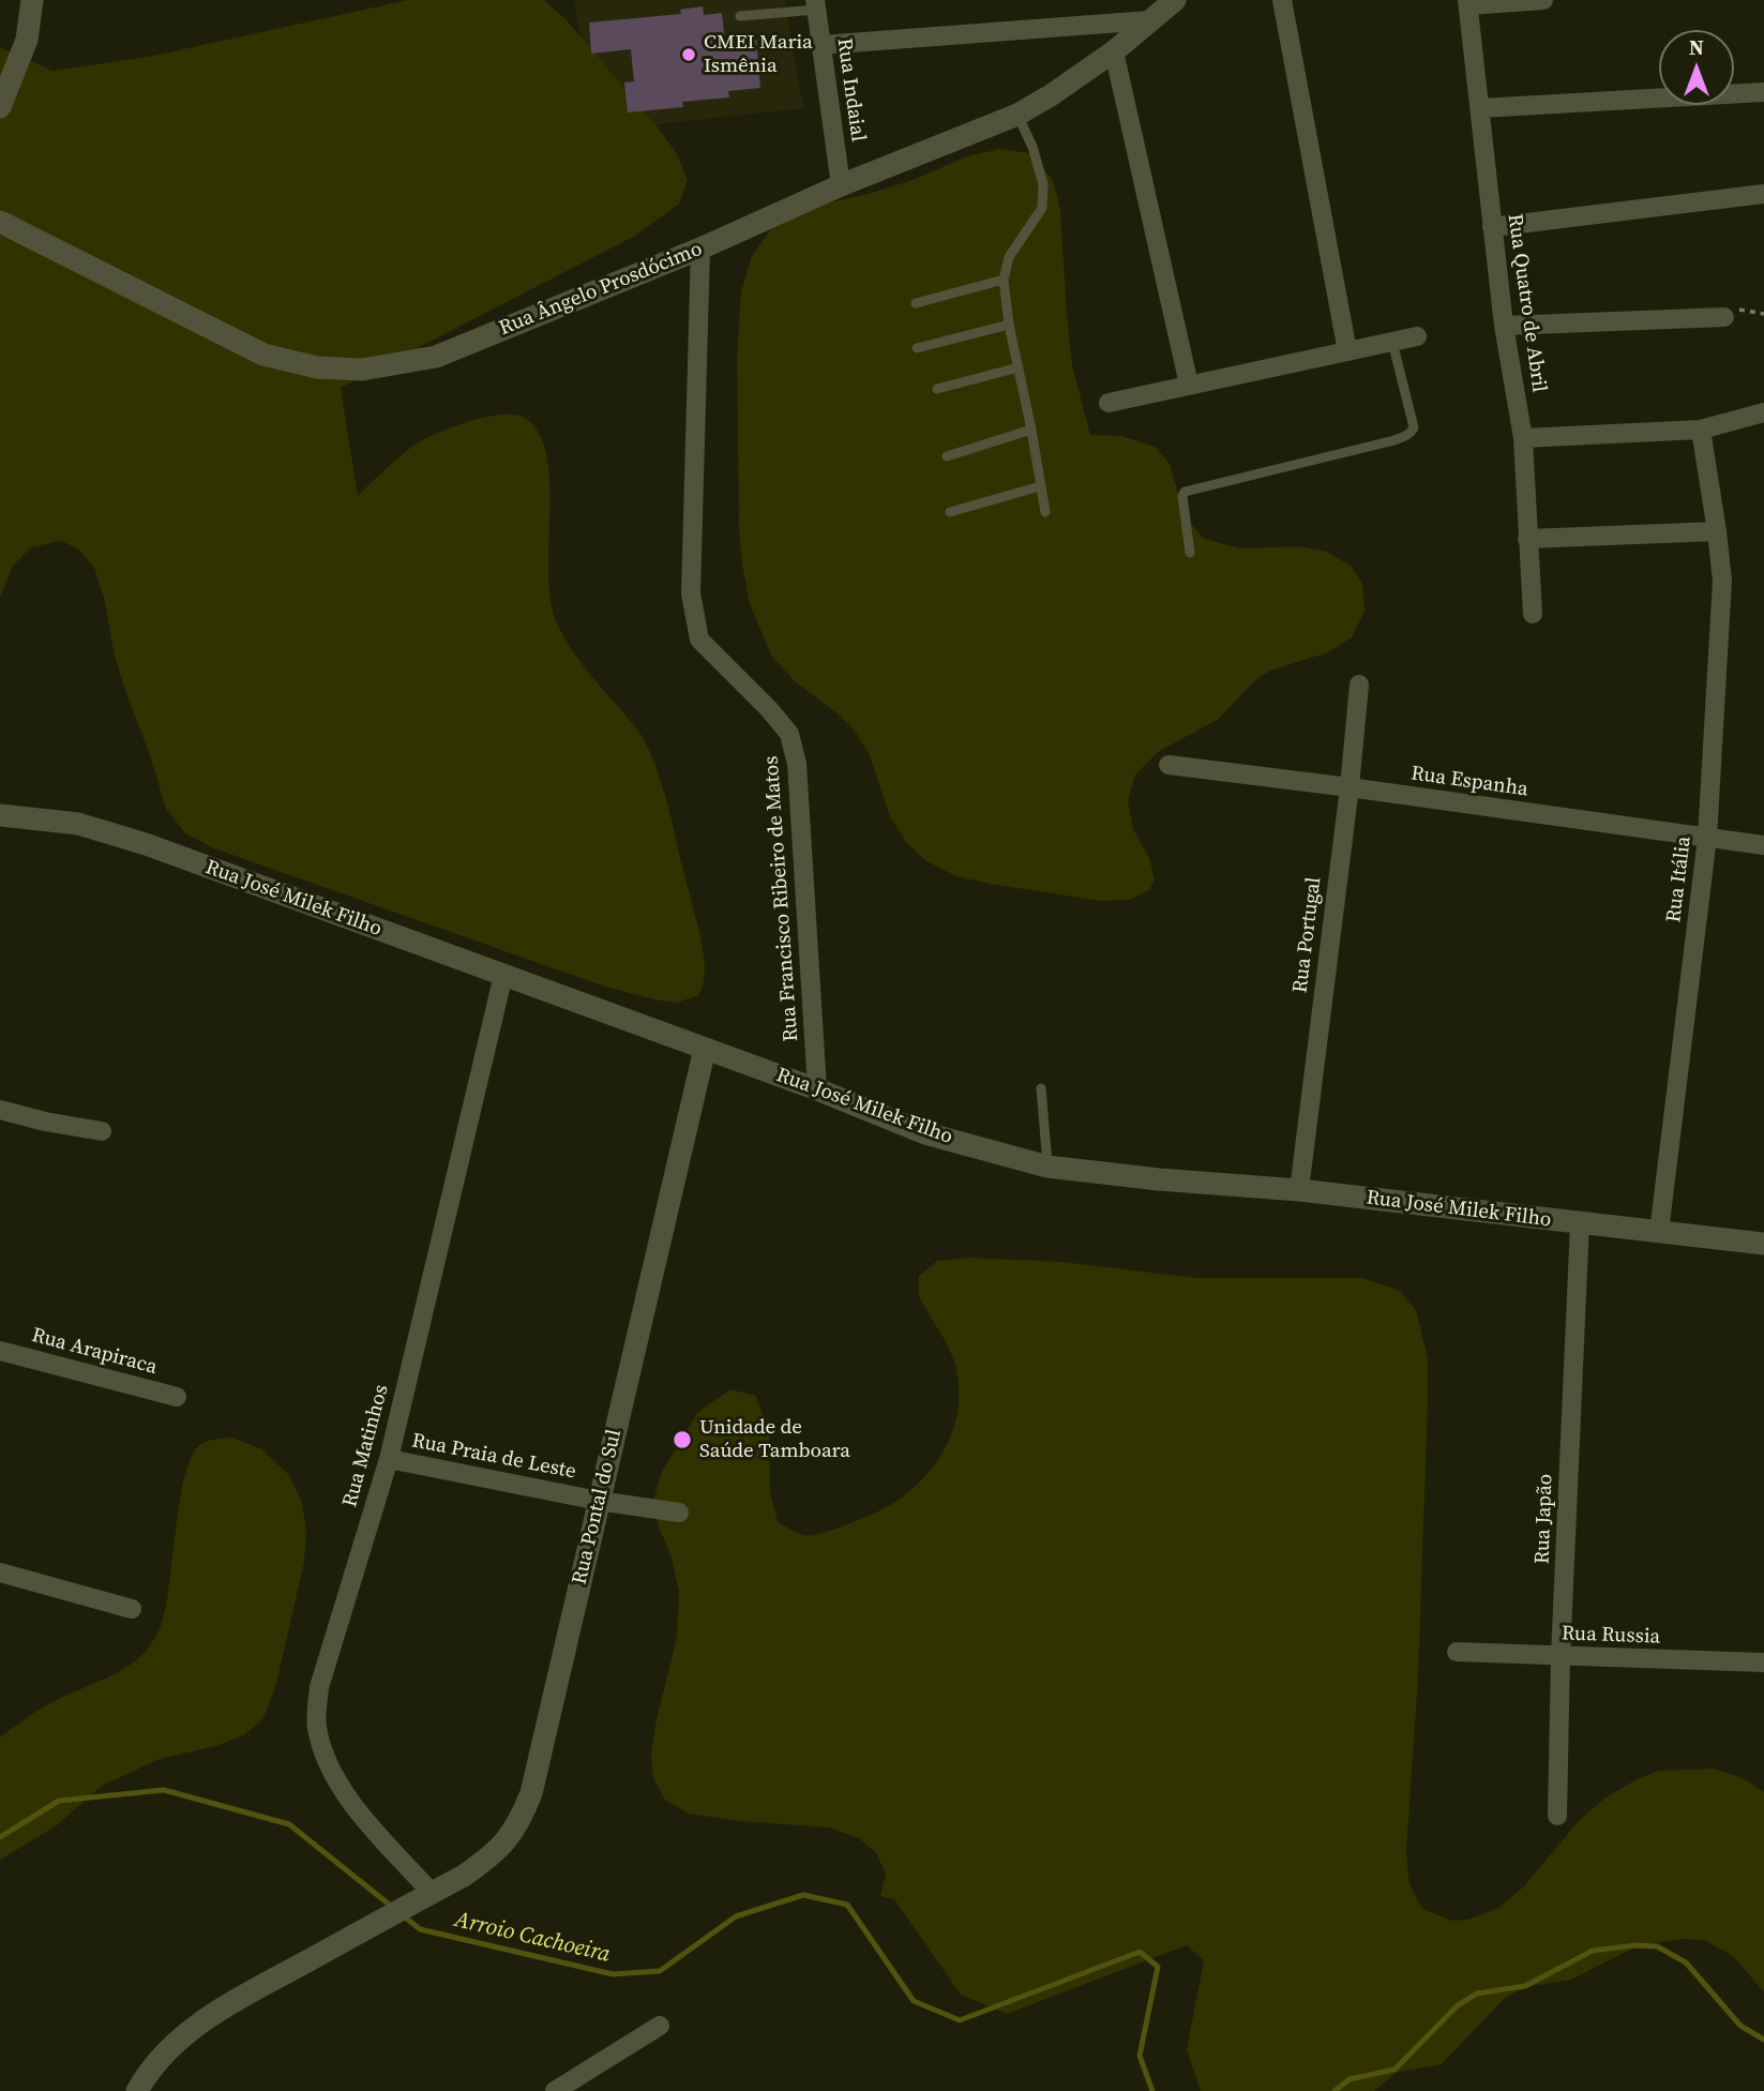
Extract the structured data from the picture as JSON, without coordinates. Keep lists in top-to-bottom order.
{
  "streets": {
    "street": [
      "Rua Indaial",
      "Rua Ângelo Prosdócimo",
      "Rua Quatro de Abril",
      "Rua Espanha",
      "Rua Itália",
      "Rua José Milek Filho",
      "Rua Francisco Ribeiro de Matos",
      "Rua Portugal",
      "Rua Arapiraca",
      "Rua Matinhos",
      "Rua Praia de Leste",
      "Rua Pontal do Sul",
      "Rua Japão",
      "Rua Russia"
    ]
  },
  "crossings": [
    ["Rua Indaial", "Rua Ângelo Prosdócimo"],
    ["Rua Ângelo Prosdócimo", "Rua Francisco Ribeiro de Matos"],
    ["Rua Espanha", "Rua Itália"],
    ["Rua Espanha", "Rua Portugal"],
    ["Rua Itália", "Rua José Milek Filho"],
    ["Rua José Milek Filho", "Rua Francisco Ribeiro de Matos"],
    ["Rua José Milek Filho", "Rua Portugal"],
    ["Rua José Milek Filho", "Rua Matinhos"],
    ["Rua José Milek Filho", "Rua Pontal do Sul"],
    ["Rua José Milek Filho", "Rua Japão"],
    ["Rua Matinhos", "Rua Praia de Leste"],
    ["Rua Matinhos", "Rua Pontal do Sul"],
    ["Rua Praia de Leste", "Rua Pontal do Sul"],
    ["Rua Japão", "Rua Russia"]
  ],
  "water": ["Arroio Cachoeira"],
  "places": ["CMEI Maria Ismênia", "Unidade de Saúde Tamboara"],
  "north": "top"
}
